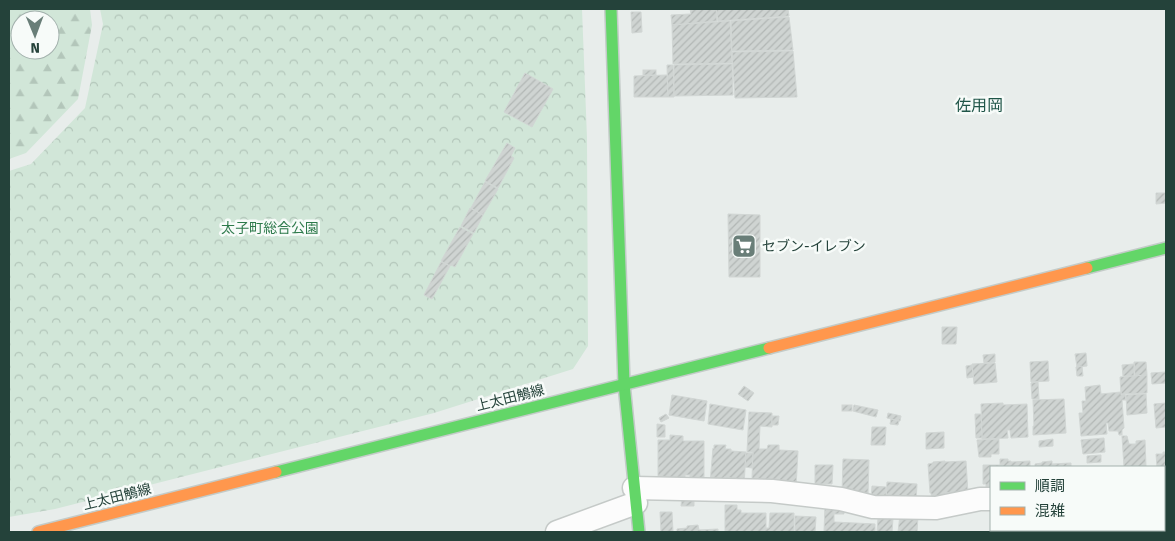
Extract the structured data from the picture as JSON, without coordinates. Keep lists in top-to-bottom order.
{
  "streets": {
    "main road": ["上太田鵤線"]
  },
  "districts": ["佐用岡"],
  "parks": ["太子町総合公園"],
  "places": {
    "supermarket": ["セブン-イレブン"]
  },
  "legend": ["順調", "混雑"],
  "north": "bottom"
}
